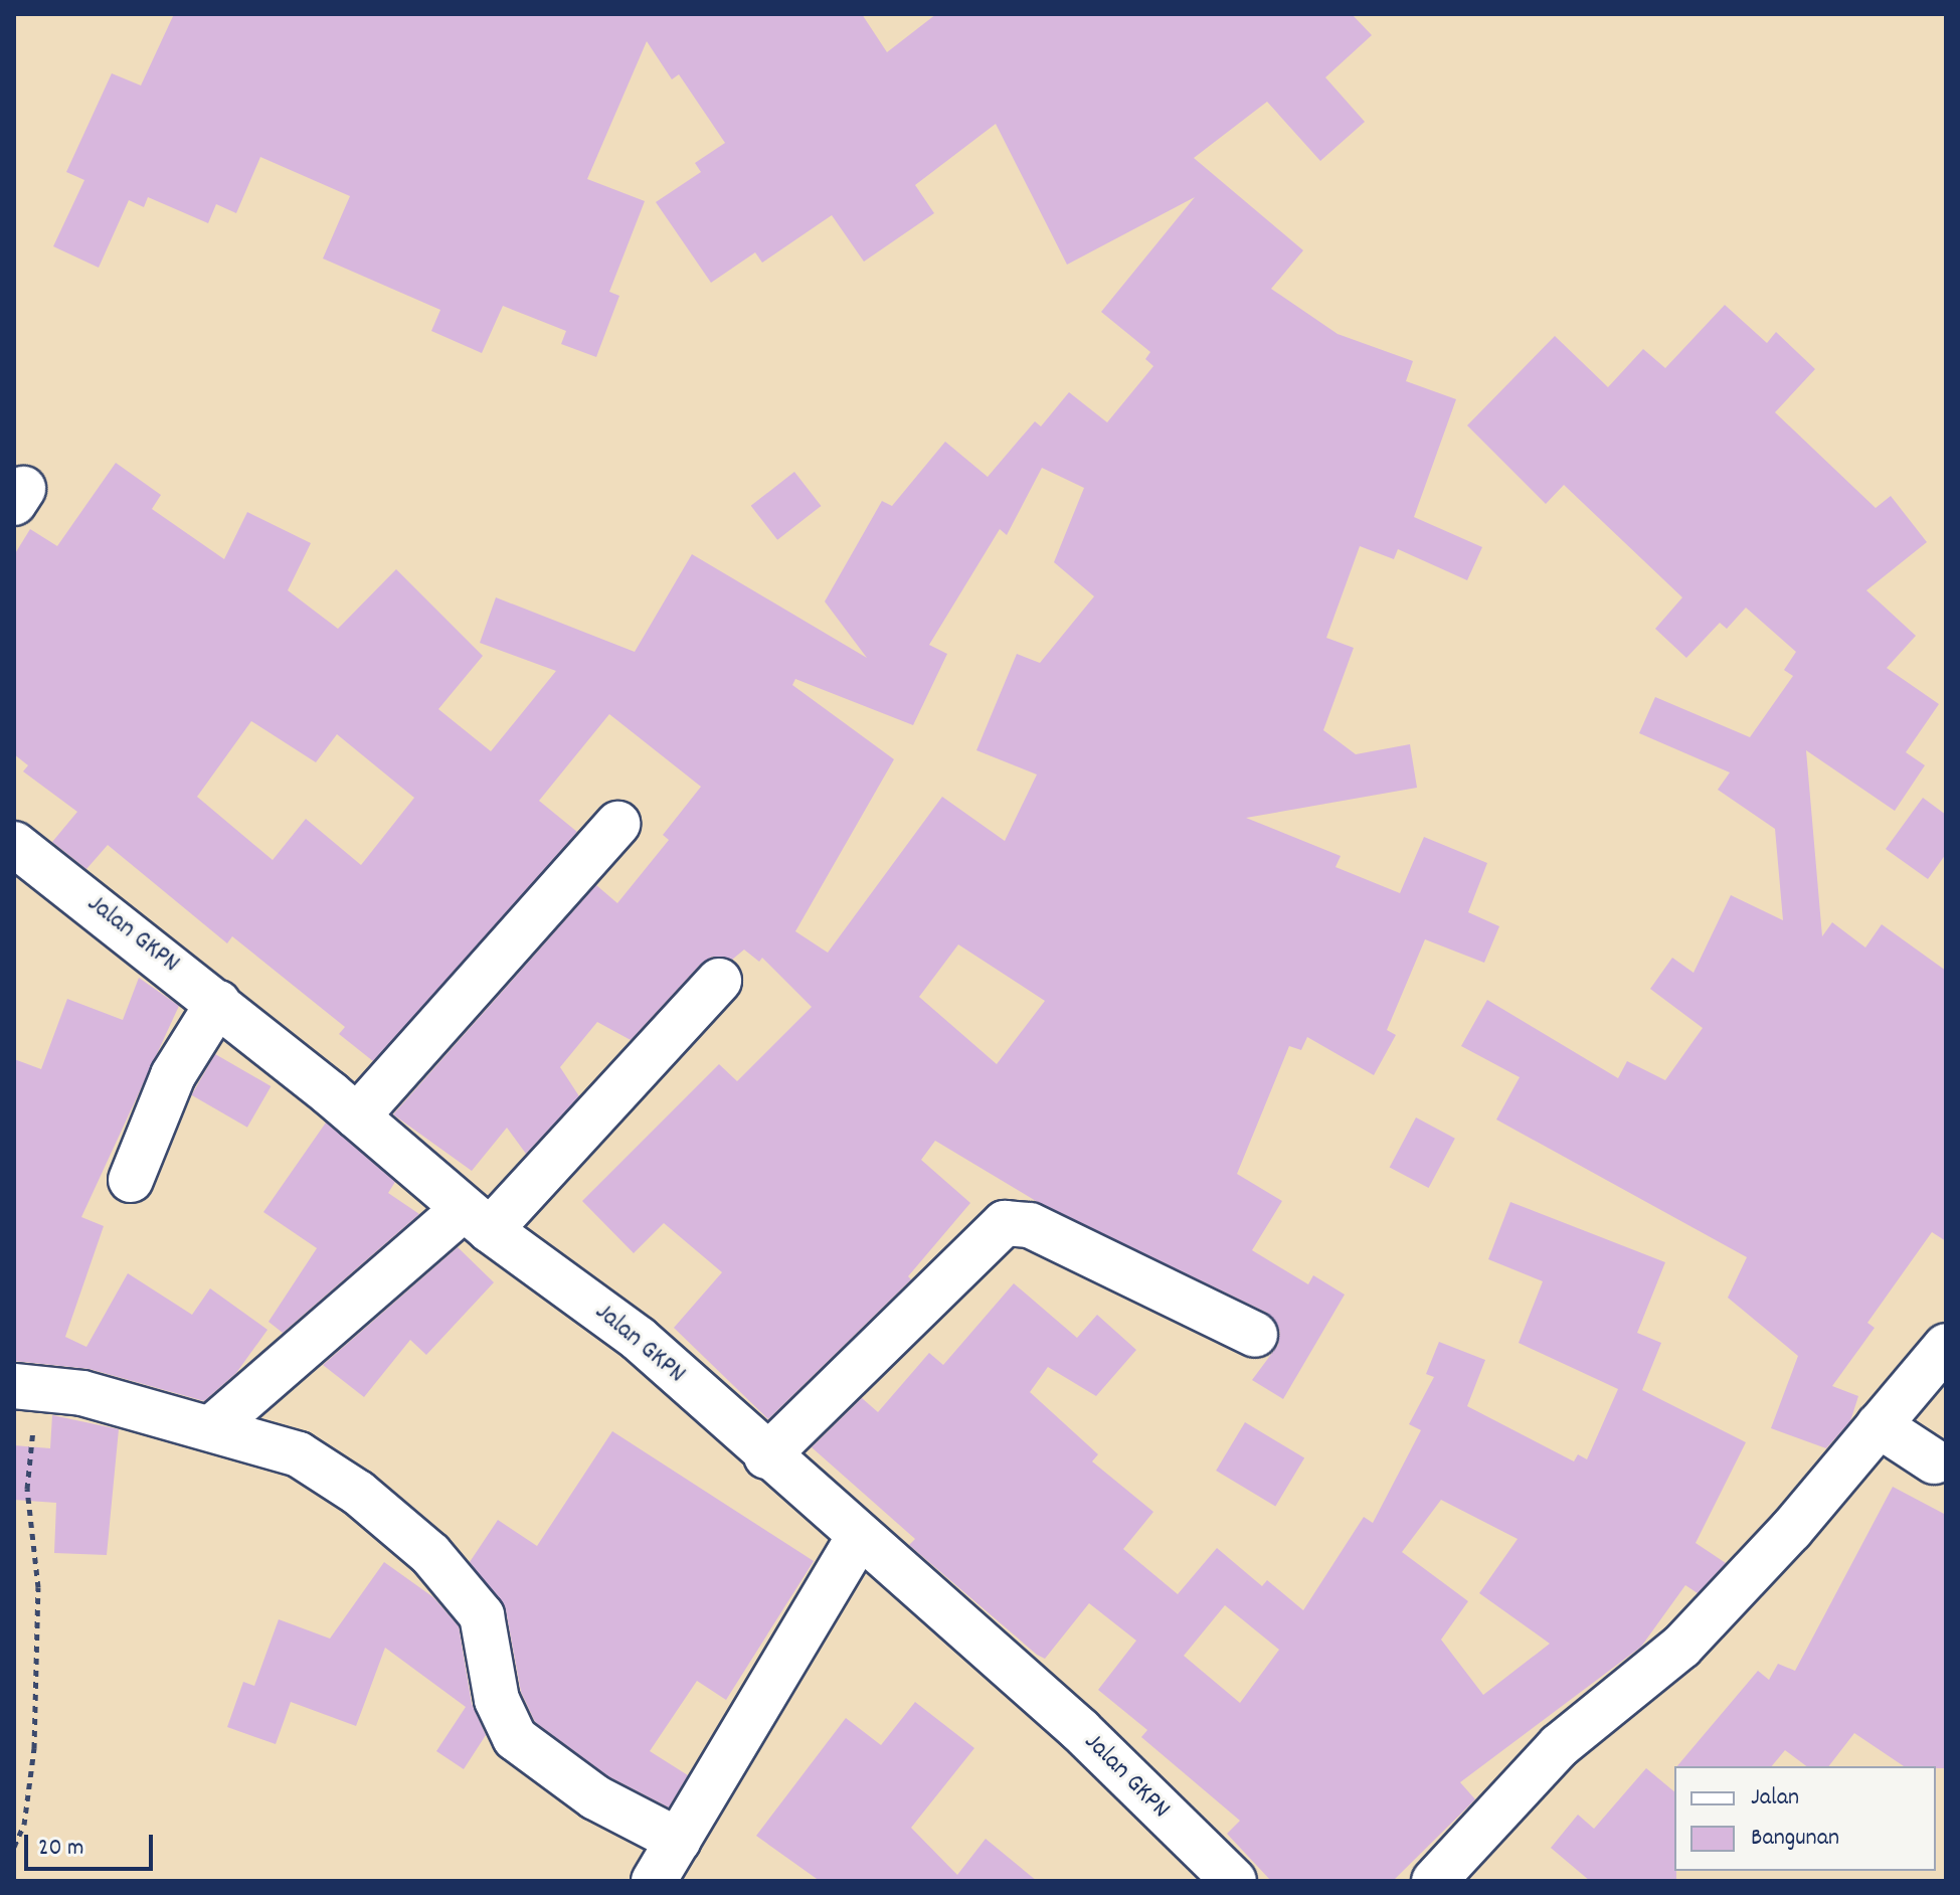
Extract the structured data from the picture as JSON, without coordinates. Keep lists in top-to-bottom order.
{
  "streets": {
    "street": ["Jalan GKPN"]
  },
  "legend": ["Jalan", "Bangunan"],
  "scale_bar": "20 m"
}
